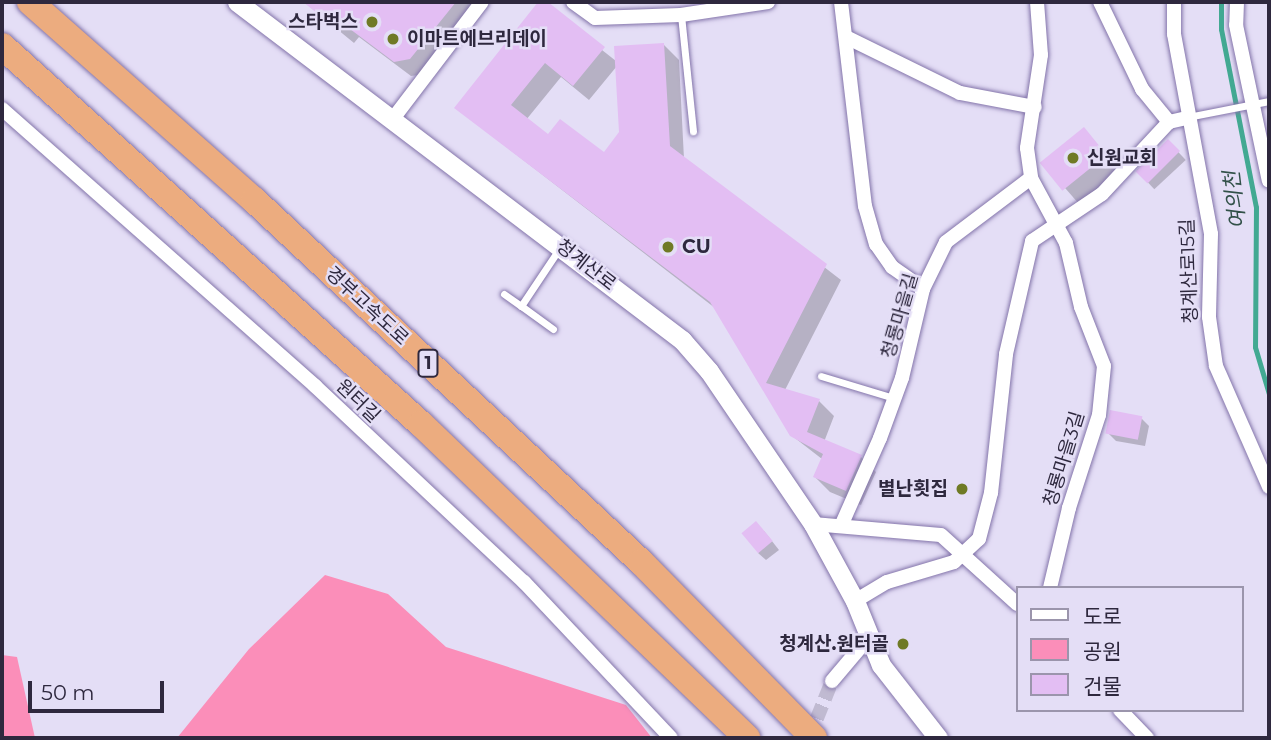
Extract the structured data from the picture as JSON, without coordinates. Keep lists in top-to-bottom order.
{
  "streets": {
    "highway": ["경부고속도로", "1"],
    "street": [
      "청계산로",
      "청계산로15길",
      "청룡마을길",
      "원터길",
      "청룡마을3길"
    ]
  },
  "crossings": [
    ["청룡마을길", "청룡마을3길"]
  ],
  "water": ["여의천"],
  "places": [
    "스타벅스",
    "이마트에브리데이",
    "신원교회",
    "CU",
    "별난횟집",
    "청계산.원터골"
  ],
  "legend": ["도로", "공원", "건물"],
  "scale_bar": "50 m"
}
